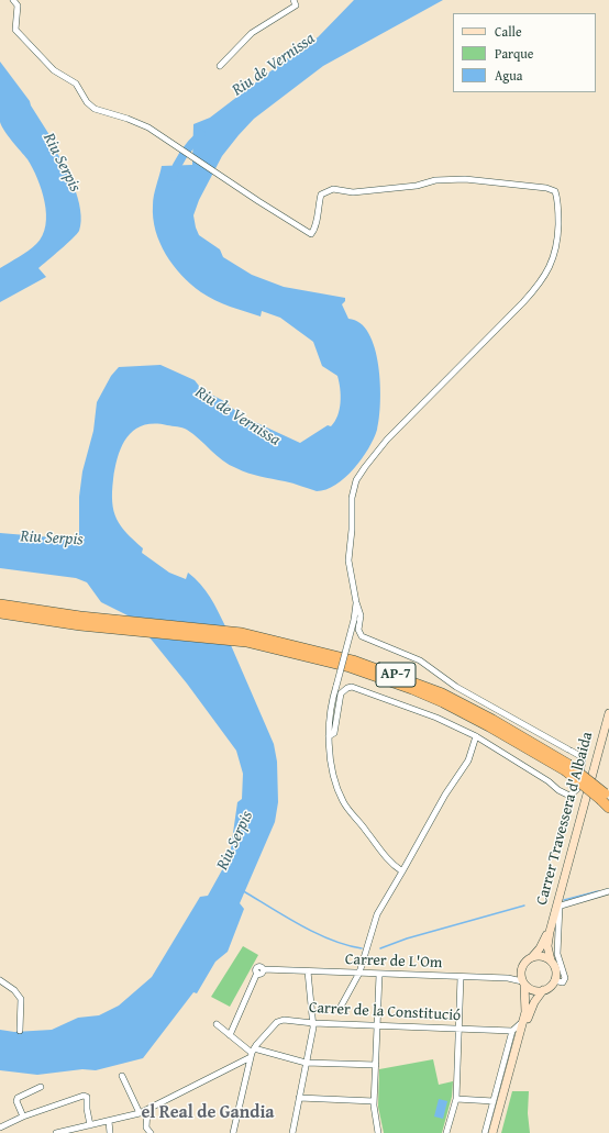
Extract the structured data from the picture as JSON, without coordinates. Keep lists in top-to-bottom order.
{
  "streets": {
    "highway": ["AP-7"],
    "main road": ["Carrer Travessera d'Albaida"],
    "street": ["Carrer de L'Om", "Carrer de la Constitució"]
  },
  "crossings": [
    ["Carrer Travessera d'Albaida", "Carrer de L'Om"]
  ],
  "districts": ["el Real de Gandia"],
  "water": ["Riu de Vernissa", "Riu Serpis"],
  "legend": ["Calle", "Parque", "Agua"]
}
